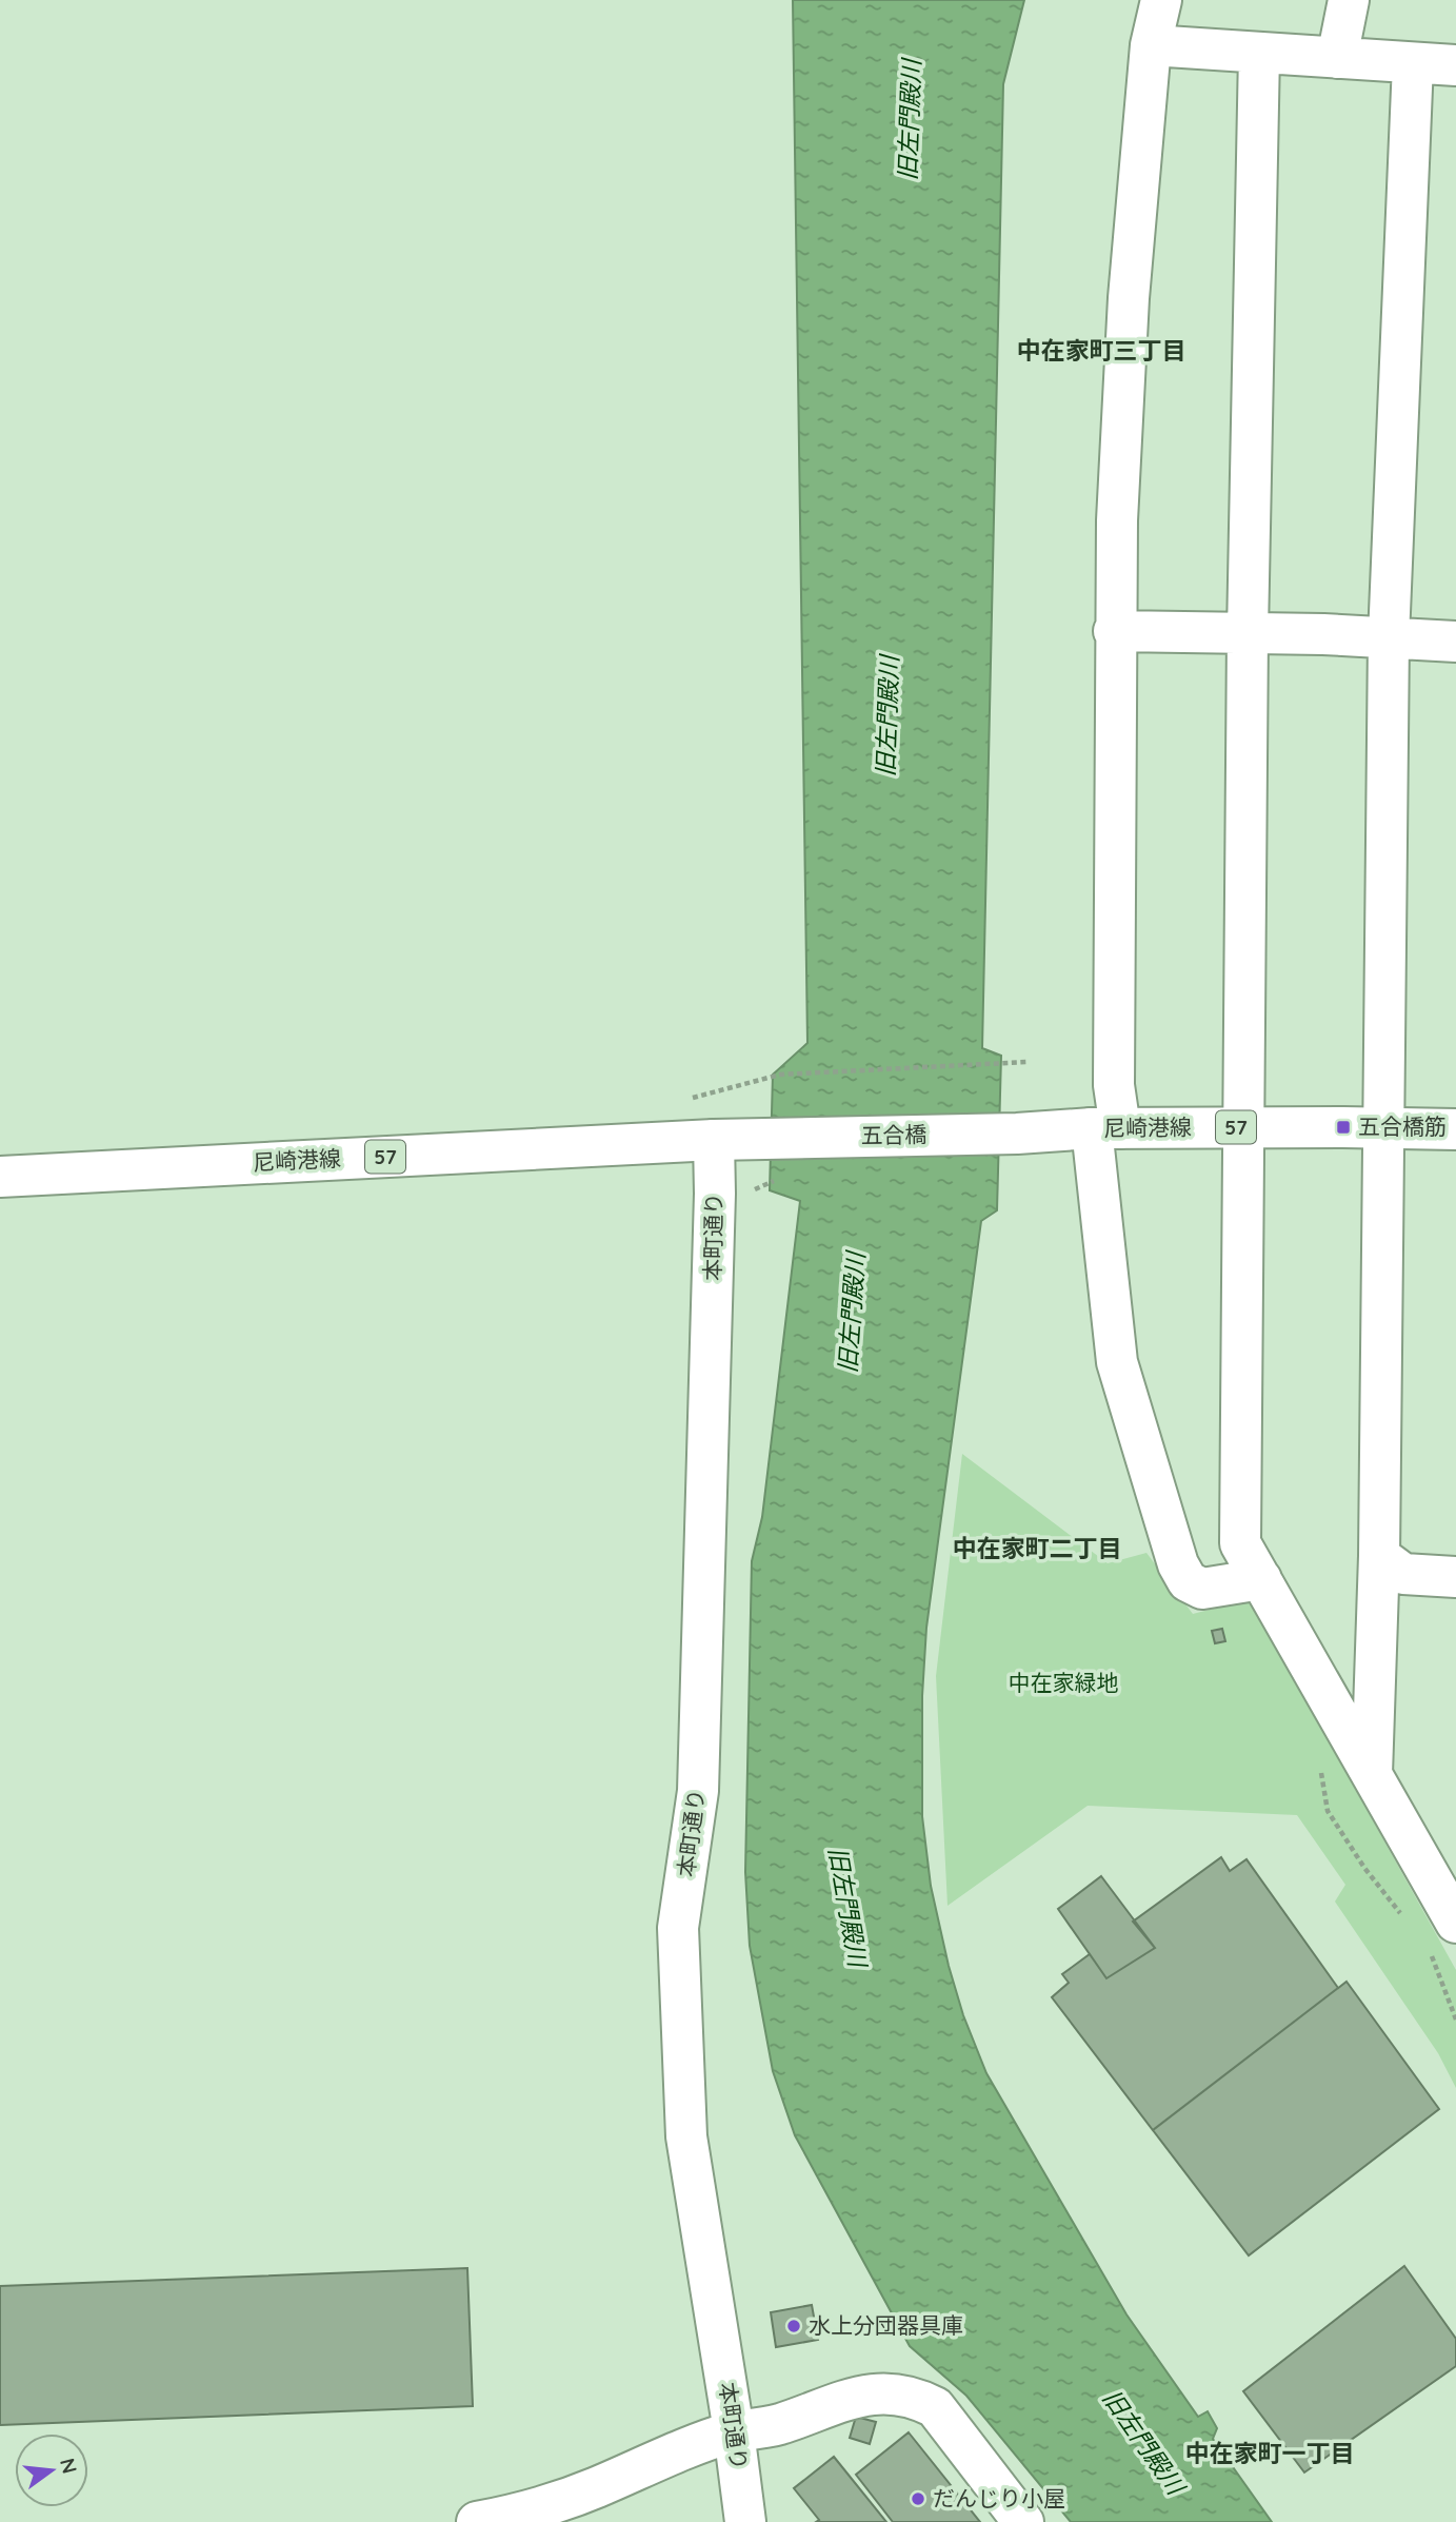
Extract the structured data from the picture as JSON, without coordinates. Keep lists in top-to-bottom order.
{
  "streets": {
    "street": [
      "57",
      "尼崎港線",
      "五合橋",
      "本町通り"
    ]
  },
  "crossings": [
    ["尼崎港線", "五合橋"],
    ["尼崎港線", "本町通り"]
  ],
  "districts": ["中在家町三丁目", "中在家町二丁目", "中在家町一丁目"],
  "water": ["旧左門殿川"],
  "parks": ["中在家緑地"],
  "places": {
    "transit": ["五合橋筋"],
    "other": ["水上分団器具庫", "だんじり小屋"]
  },
  "north": "right"
}
